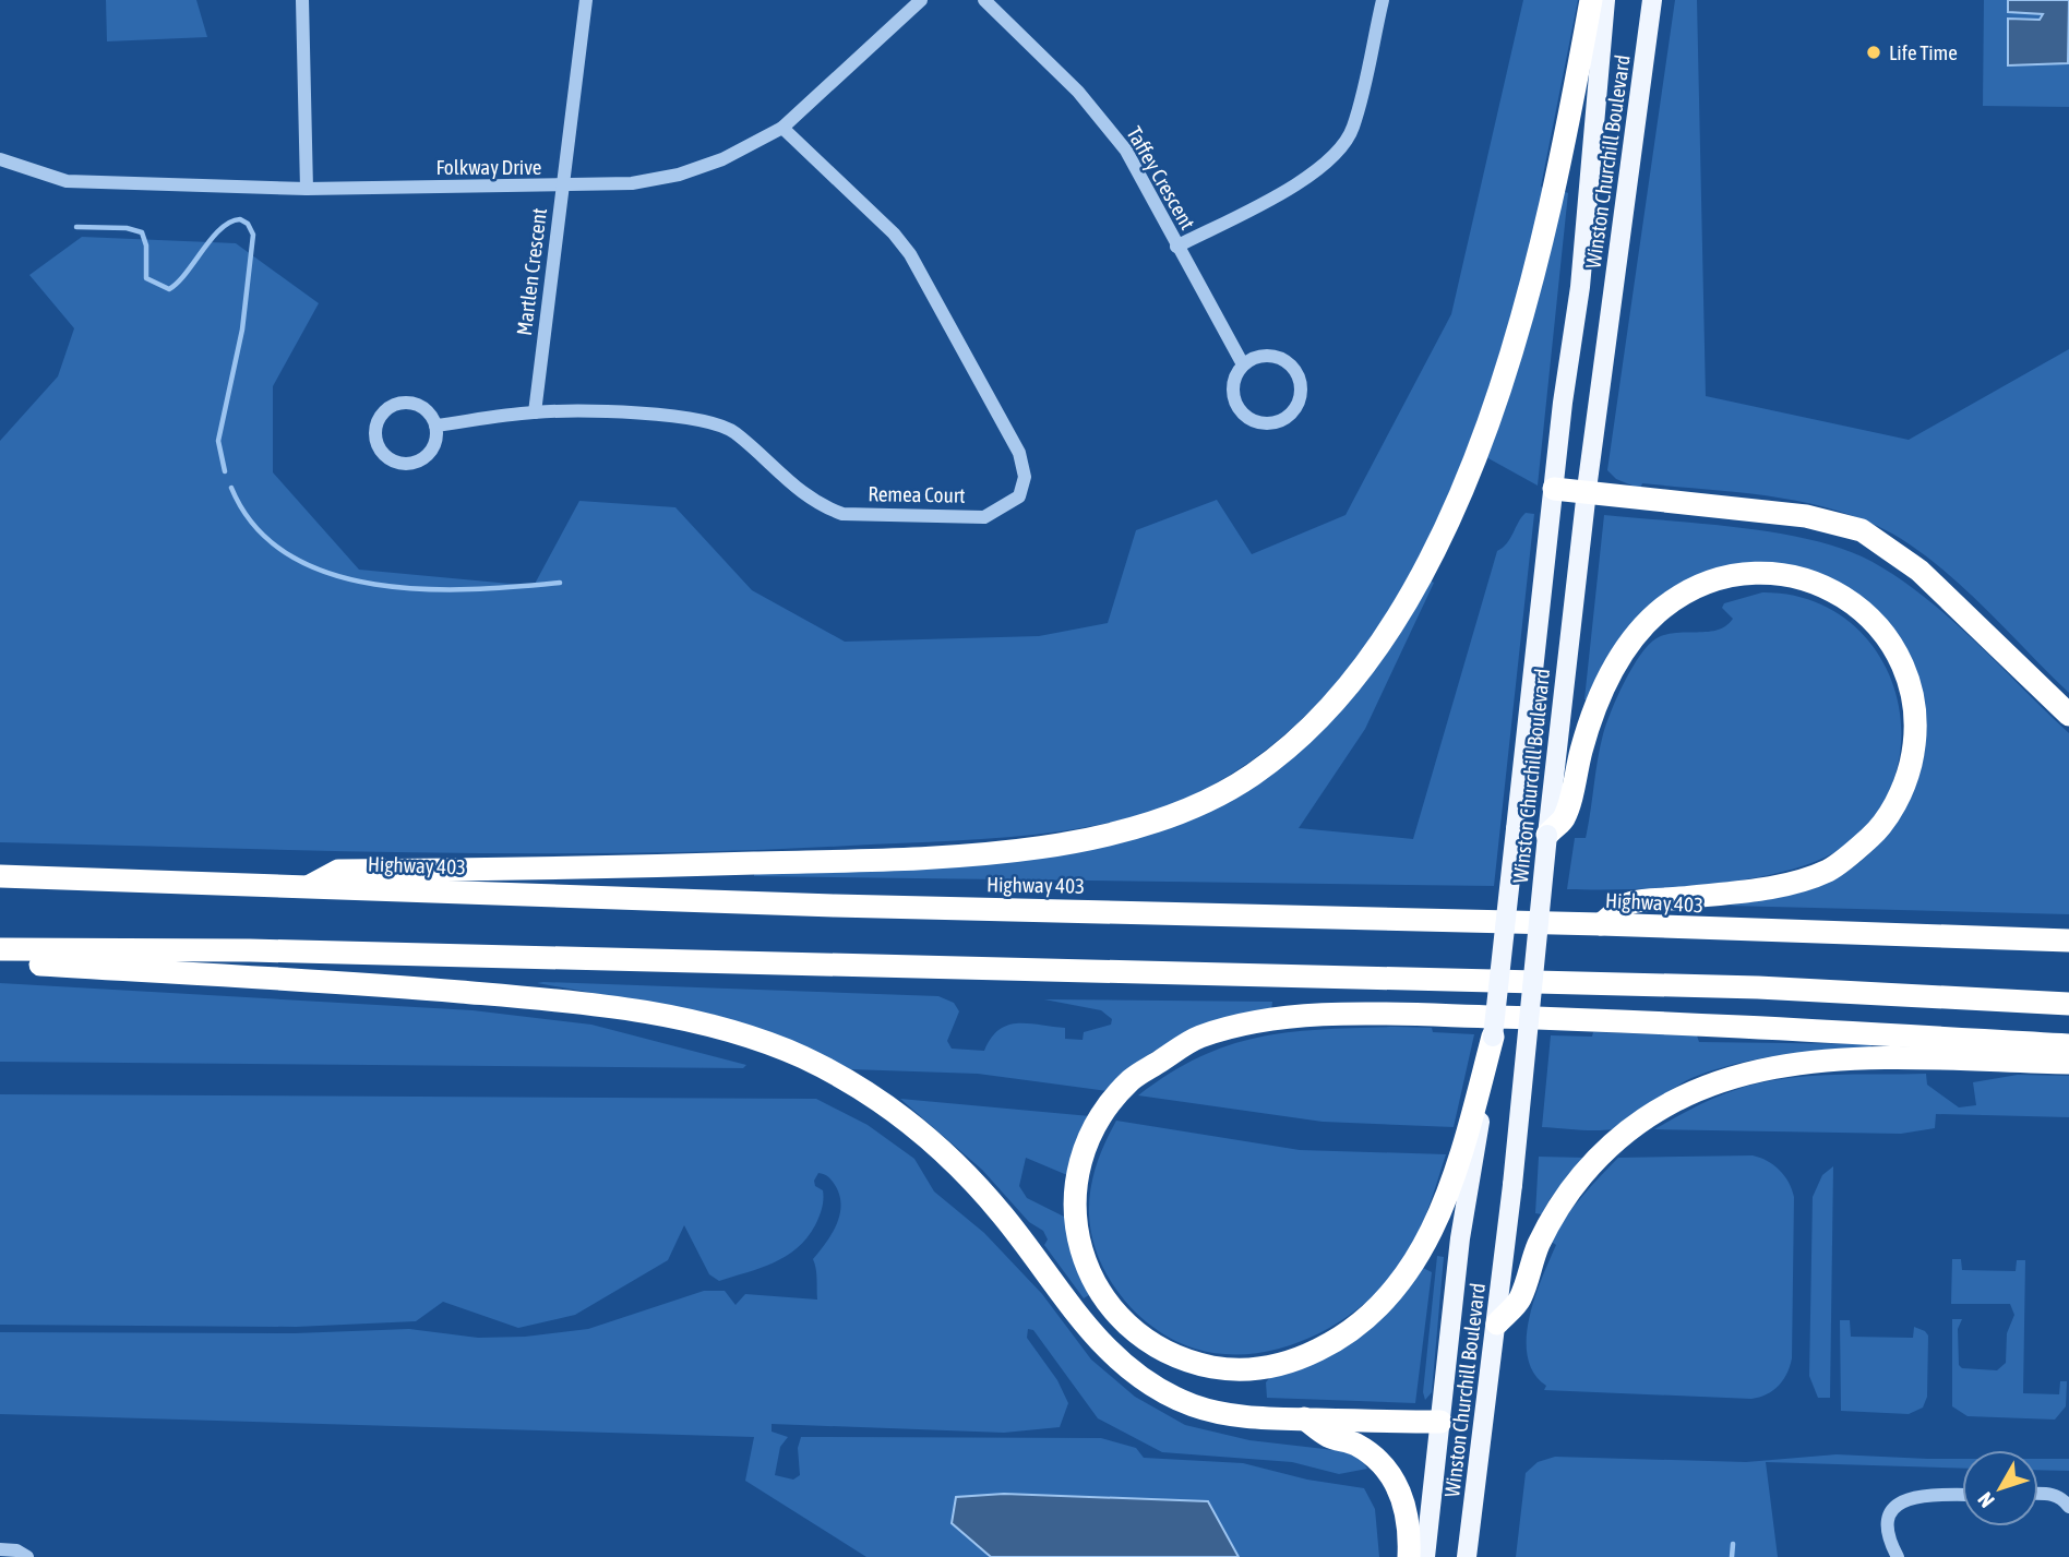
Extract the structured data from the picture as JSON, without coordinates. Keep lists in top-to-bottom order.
{
  "streets": {
    "highway": ["Highway 403"],
    "main road": ["Winston Churchill Boulevard"],
    "street": [
      "Folkway Drive",
      "Taffey Crescent",
      "Martlen Crescent",
      "Remea Court"
    ]
  },
  "crossings": [
    ["Folkway Drive", "Martlen Crescent"],
    ["Folkway Drive", "Remea Court"],
    ["Martlen Crescent", "Remea Court"]
  ],
  "places": ["Life Time"],
  "north": "bottom left"
}
